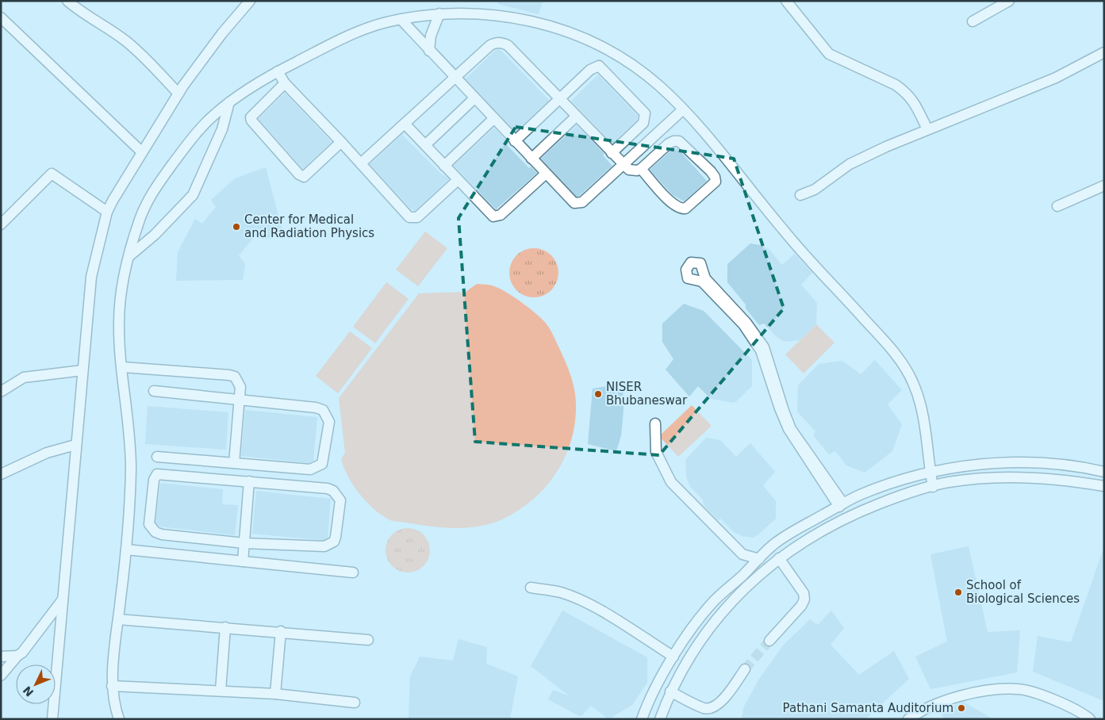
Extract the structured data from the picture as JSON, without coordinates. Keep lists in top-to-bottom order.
{
  "places": [
    "Center for Medical and Radiation Physics",
    "NISER Bhubaneswar",
    "School of Biological Sciences",
    "Pathani Samanta Auditorium"
  ],
  "north": "bottom left"
}
